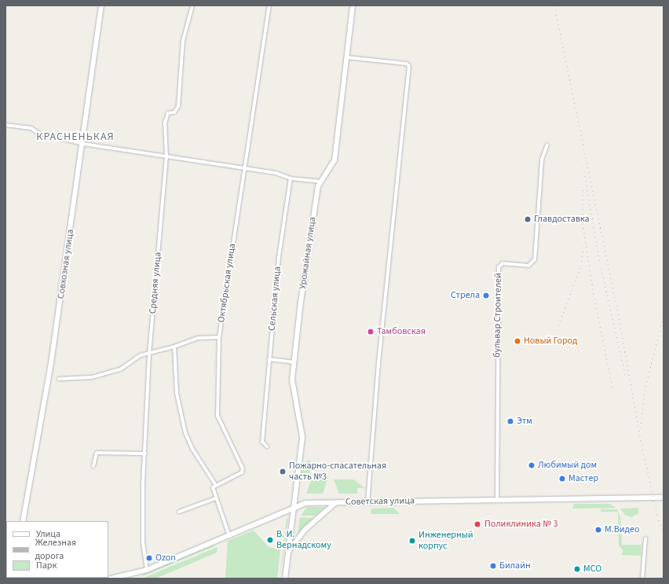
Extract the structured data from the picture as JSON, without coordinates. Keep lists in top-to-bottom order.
{
  "streets": {
    "street": [
      "Урожайная улица",
      "Совхозная улица",
      "Средняя улица",
      "Октябрьская улица",
      "Сельская улица",
      "бульвар Строителей",
      "Советская улица"
    ]
  },
  "crossings": [
    ["Урожайная улица", "Советская улица"],
    ["Средняя улица", "Советская улица"],
    ["бульвар Строителей", "Советская улица"]
  ],
  "districts": ["КРАСНЕНЬКАЯ"],
  "places": [
    "Главдоставка",
    "Стрела",
    "Тамбовская",
    "Новый Город",
    "Этм",
    "Любимый дом",
    "Пожарно-спасательная часть №3",
    "Мастер",
    "Поликлиника № 3",
    "М.Видео",
    "В. И. Вернадскому",
    "Инженерный корпус",
    "Ozon",
    "Билайн",
    "МСО"
  ],
  "legend": ["Улица", "Железная дорога", "Парк"]
}
